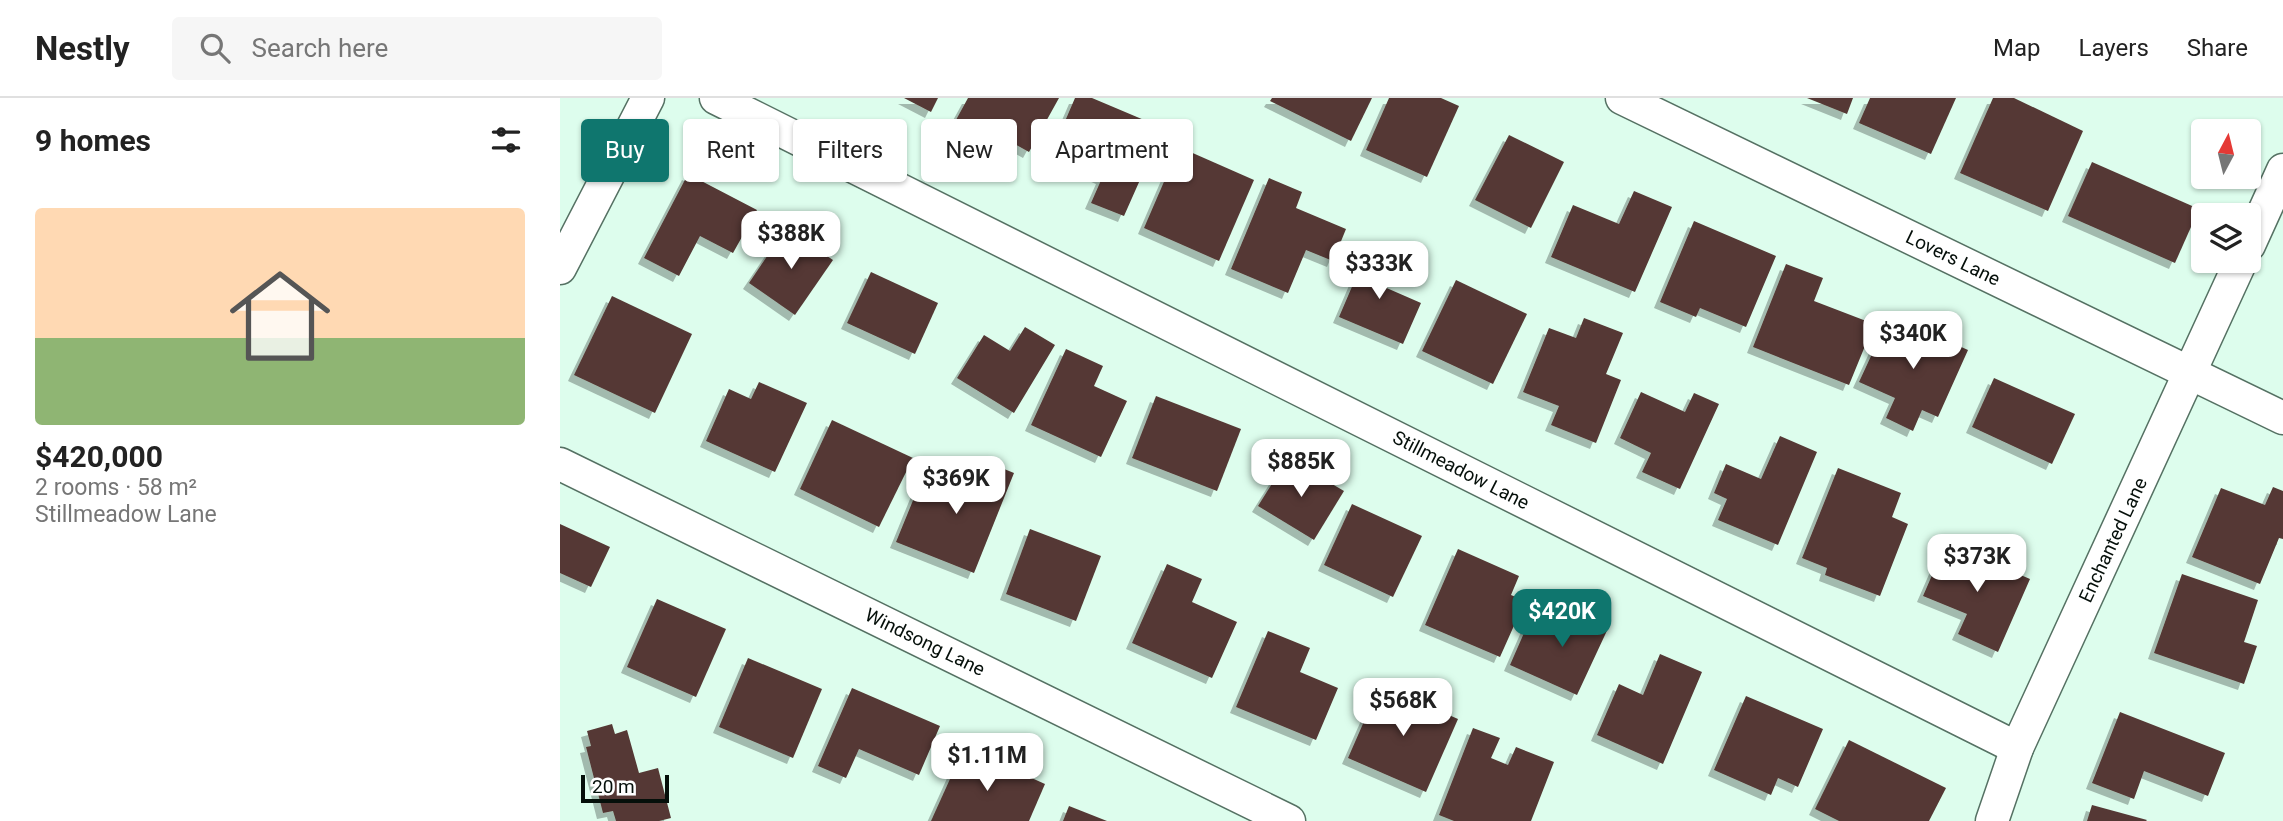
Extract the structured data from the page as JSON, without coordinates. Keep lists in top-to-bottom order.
{
  "streets": {
    "street": [
      "Lovers Lane",
      "Stillmeadow Lane",
      "Enchanted Lane",
      "Windsong Lane"
    ]
  },
  "crossings": [
    ["Lovers Lane", "Enchanted Lane"],
    ["Stillmeadow Lane", "Enchanted Lane"]
  ],
  "scale_bar": "20 m",
  "north": "top",
  "page": {
    "header": "Nestly",
    "search": "Search here",
    "nav": ["Map", "Layers", "Share"],
    "heading": "9 homes",
    "chip": [
      "Buy",
      "Rent",
      "Filters",
      "New",
      "Apartment"
    ],
    "list": [
      {
        "name": "$420,000",
        "note": "2 rooms · 58 m² · Stillmeadow Lane"
      }
    ],
    "price": [
      "$388K",
      "$333K",
      "$340K",
      "$885K",
      "$369K",
      "$373K",
      "$420K",
      "$568K",
      "$1.11M"
    ],
    "scale": "20 m"
  }
}
